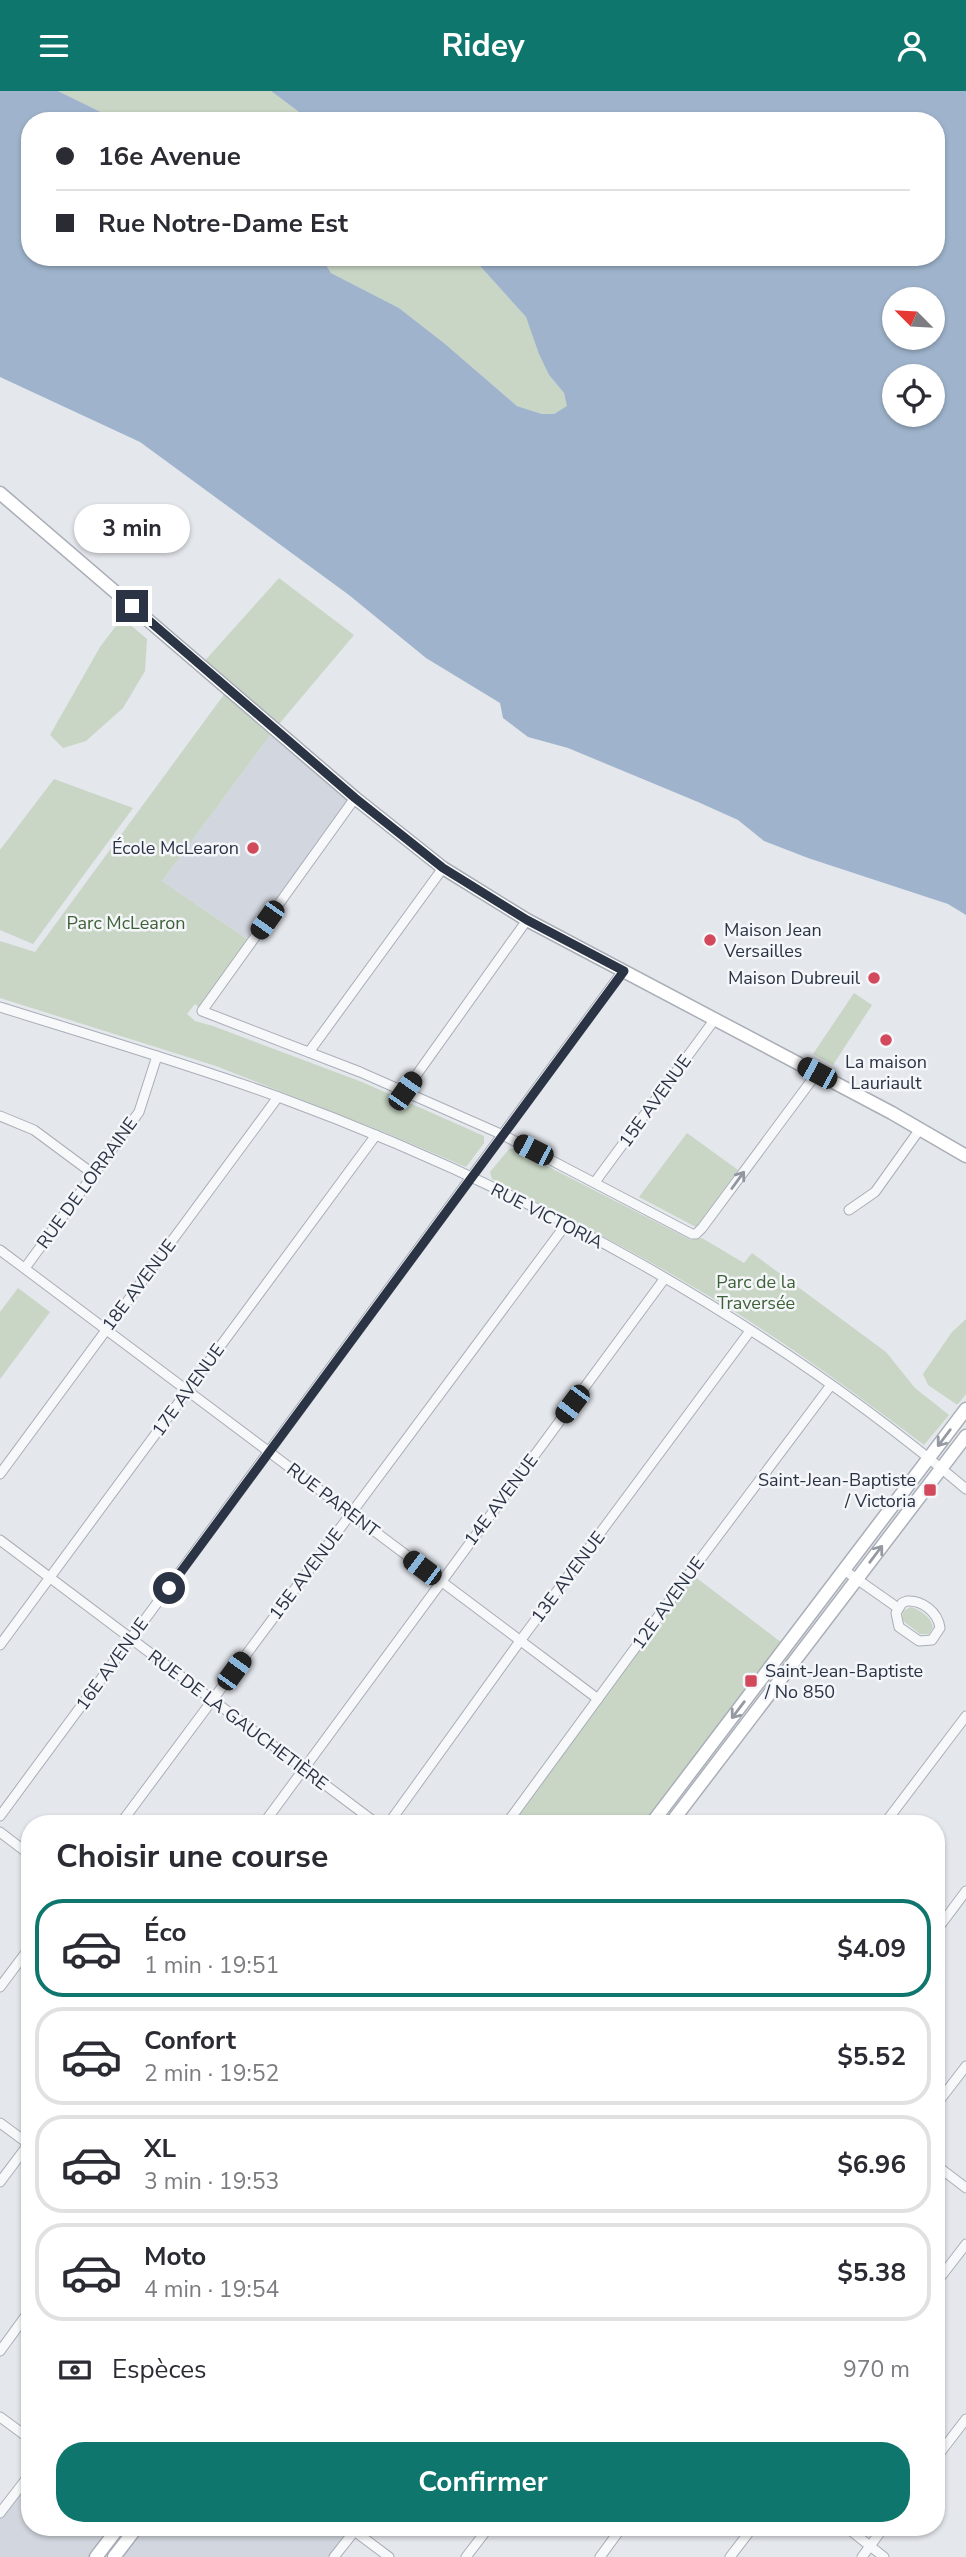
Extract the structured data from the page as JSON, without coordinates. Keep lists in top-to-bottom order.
{
  "streets": {
    "street": [
      "15E AVENUE",
      "RUE DE LORRAINE",
      "RUE VICTORIA",
      "18E AVENUE",
      "17E AVENUE",
      "RUE PARENT",
      "14E AVENUE",
      "13E AVENUE",
      "12E AVENUE",
      "16E AVENUE",
      "RUE DE LA GAUCHETIÈRE"
    ]
  },
  "crossings": [
    ["15E AVENUE", "RUE VICTORIA"],
    ["15E AVENUE", "RUE PARENT"],
    ["15E AVENUE", "RUE DE LA GAUCHETIÈRE"],
    ["RUE DE LORRAINE", "RUE VICTORIA"],
    ["RUE DE LORRAINE", "RUE PARENT"],
    ["RUE VICTORIA", "18E AVENUE"],
    ["RUE VICTORIA", "17E AVENUE"],
    ["RUE VICTORIA", "14E AVENUE"],
    ["RUE VICTORIA", "13E AVENUE"],
    ["RUE VICTORIA", "12E AVENUE"],
    ["RUE VICTORIA", "16E AVENUE"],
    ["18E AVENUE", "RUE PARENT"],
    ["17E AVENUE", "RUE PARENT"],
    ["17E AVENUE", "RUE DE LA GAUCHETIÈRE"],
    ["RUE PARENT", "14E AVENUE"],
    ["RUE PARENT", "13E AVENUE"],
    ["RUE PARENT", "12E AVENUE"],
    ["RUE PARENT", "16E AVENUE"],
    ["14E AVENUE", "RUE DE LA GAUCHETIÈRE"],
    ["16E AVENUE", "RUE DE LA GAUCHETIÈRE"]
  ],
  "parks": ["Parc McLearon", "Parc de la Traversée"],
  "places": {
    "other": [
      "École McLearon",
      "Maison Jean Versailles",
      "Maison Dubreuil",
      "La maison Lauriault"
    ],
    "transit": ["Saint-Jean-Baptiste / Victoria", "Saint-Jean-Baptiste / No 850"]
  },
  "north": "top left",
  "page": {
    "header": "Ridey",
    "banner": ["16e Avenue", "Rue Notre-Dame Est"],
    "bubble": "3 min",
    "heading": "Choisir une course",
    "list": [
      {
        "name": "Éco",
        "note": "1 min · 19:51",
        "value": "$4.09"
      },
      {
        "name": "Confort",
        "note": "2 min · 19:52",
        "value": "$5.52"
      },
      {
        "name": "XL",
        "note": "3 min · 19:53",
        "value": "$6.96"
      },
      {
        "name": "Moto",
        "note": "4 min · 19:54",
        "value": "$5.38"
      }
    ],
    "pay": ["Espèces", "970 m"],
    "buttons": "Confirmer"
  }
}
